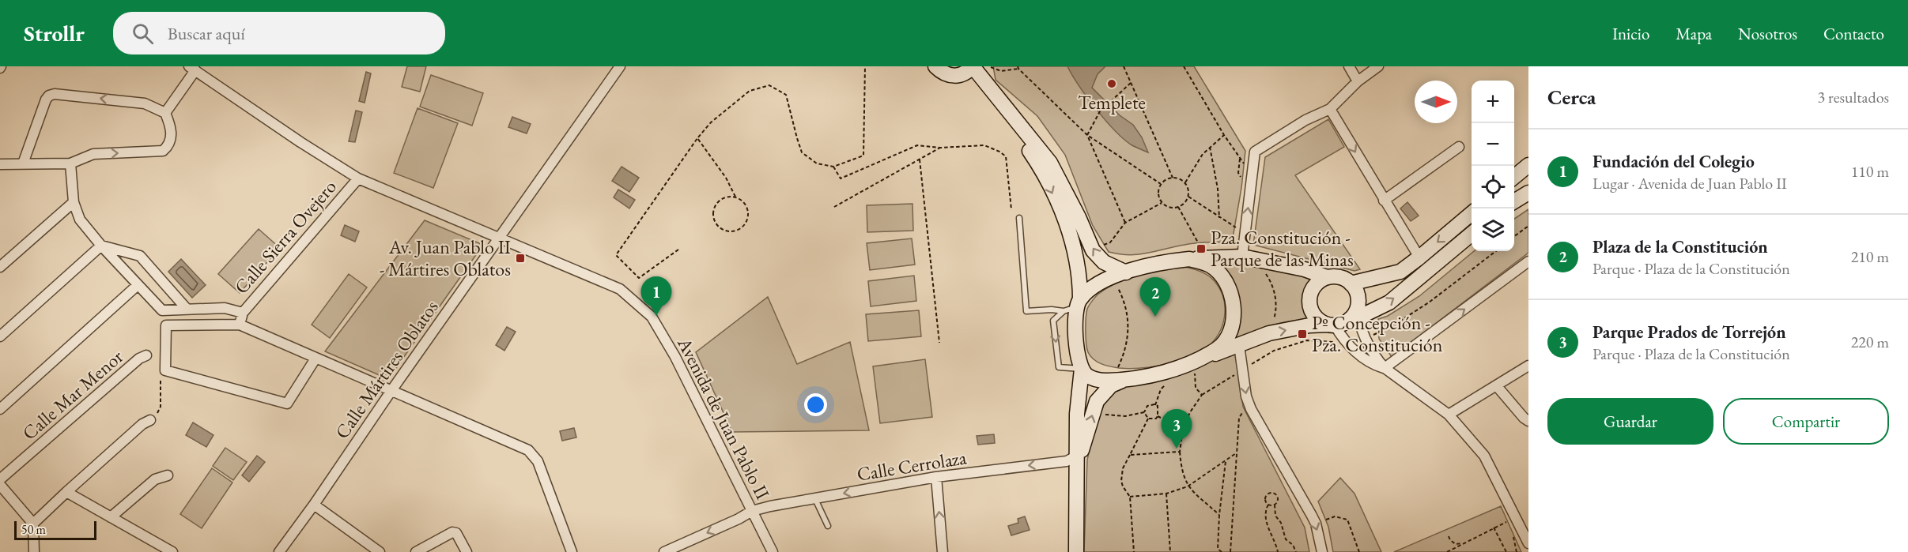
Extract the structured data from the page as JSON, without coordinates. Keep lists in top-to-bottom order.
{
  "streets": {
    "street": [
      "Calle Sierra Ovejero",
      "Calle Mártires Oblatos",
      "Calle Mar Menor",
      "Avenida de Juan Pablo II",
      "Calle Cerrolaza"
    ]
  },
  "crossings": [
    ["Calle Sierra Ovejero", "Calle Mártires Oblatos"],
    ["Calle Sierra Ovejero", "Avenida de Juan Pablo II"],
    ["Calle Mártires Oblatos", "Avenida de Juan Pablo II"],
    ["Avenida de Juan Pablo II", "Calle Cerrolaza"]
  ],
  "one_way": ["Calle Cerrolaza"],
  "places": {
    "other": ["Templete"],
    "transit": ["Pza. Constitución - Parque de las Minas", "Av. Juan Pablo II - Mártires Oblatos", "Pº Concepción - Pza. Constitución"]
  },
  "scale_bar": "50 m",
  "north": "right",
  "page": {
    "header": "Strollr",
    "search": "Buscar aquí",
    "nav": [
      "Inicio",
      "Mapa",
      "Nosotros",
      "Contacto"
    ],
    "heading": ["Cerca", "3 resultados"],
    "map_buttons": ["+", "−"],
    "list": [
      {
        "mark": "1",
        "name": "Fundación del Colegio",
        "note": "Lugar · Avenida de Juan Pablo II",
        "value": "110 m"
      },
      {
        "mark": "2",
        "name": "Plaza de la Constitución",
        "note": "Parque · Plaza de la Constitución",
        "value": "210 m"
      },
      {
        "mark": "3",
        "name": "Parque Prados de Torrejón",
        "note": "Parque · Plaza de la Constitución",
        "value": "220 m"
      }
    ],
    "pins": ["1", "2", "3"],
    "buttons": ["Guardar", "Compartir"],
    "scale": "50 m"
  }
}
